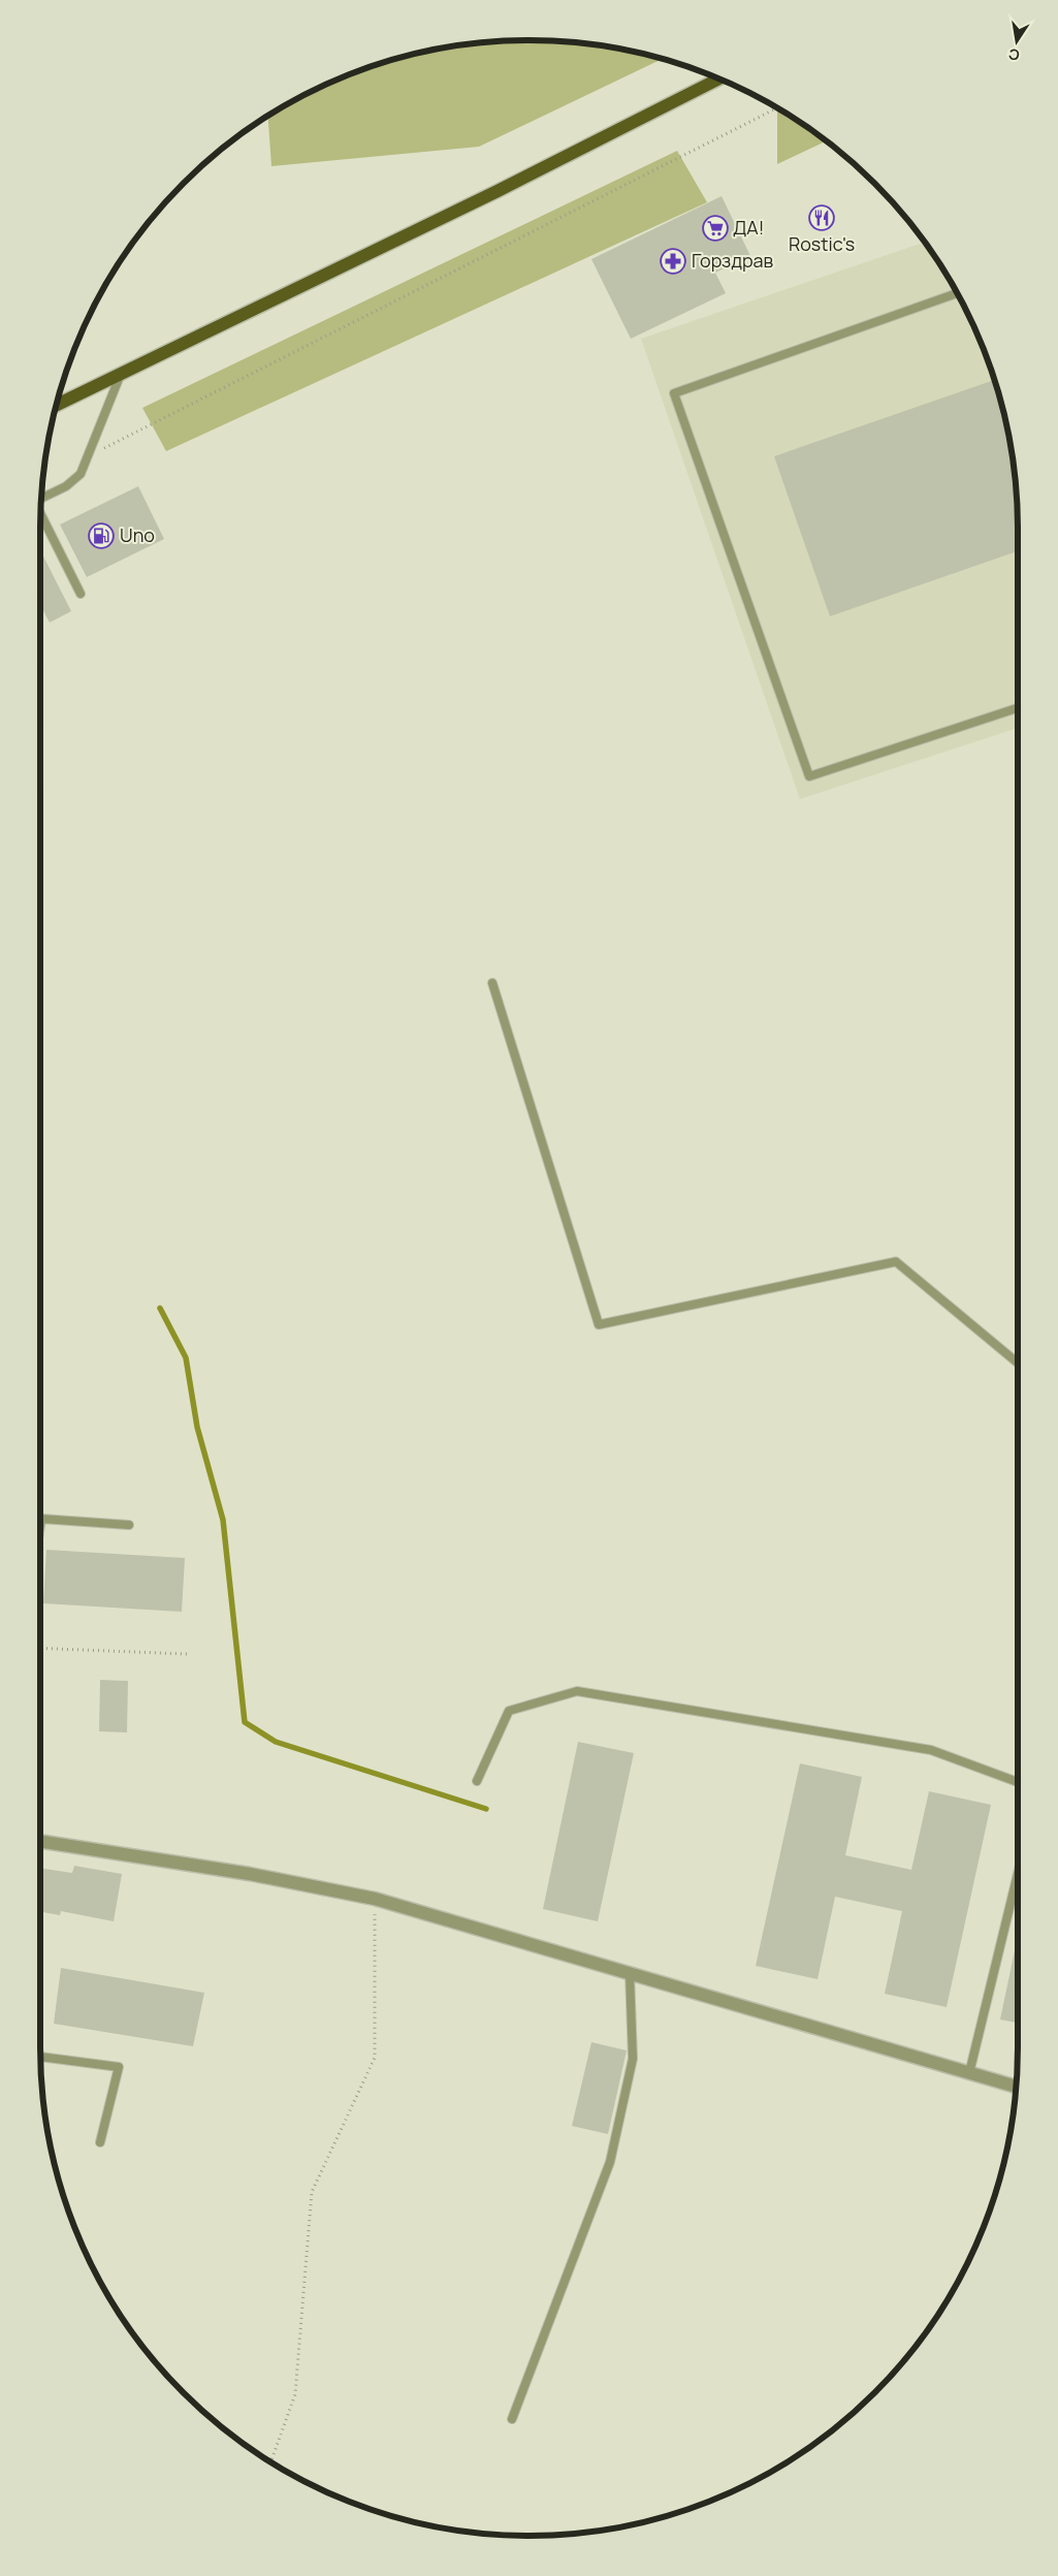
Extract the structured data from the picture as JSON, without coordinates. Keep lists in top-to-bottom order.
{
  "places": {
    "restaurant": ["Rostic's"],
    "supermarket": ["ДА!"],
    "pharmacy": ["Горздрав"],
    "fuel station": ["Uno"]
  },
  "north": "bottom"
}
